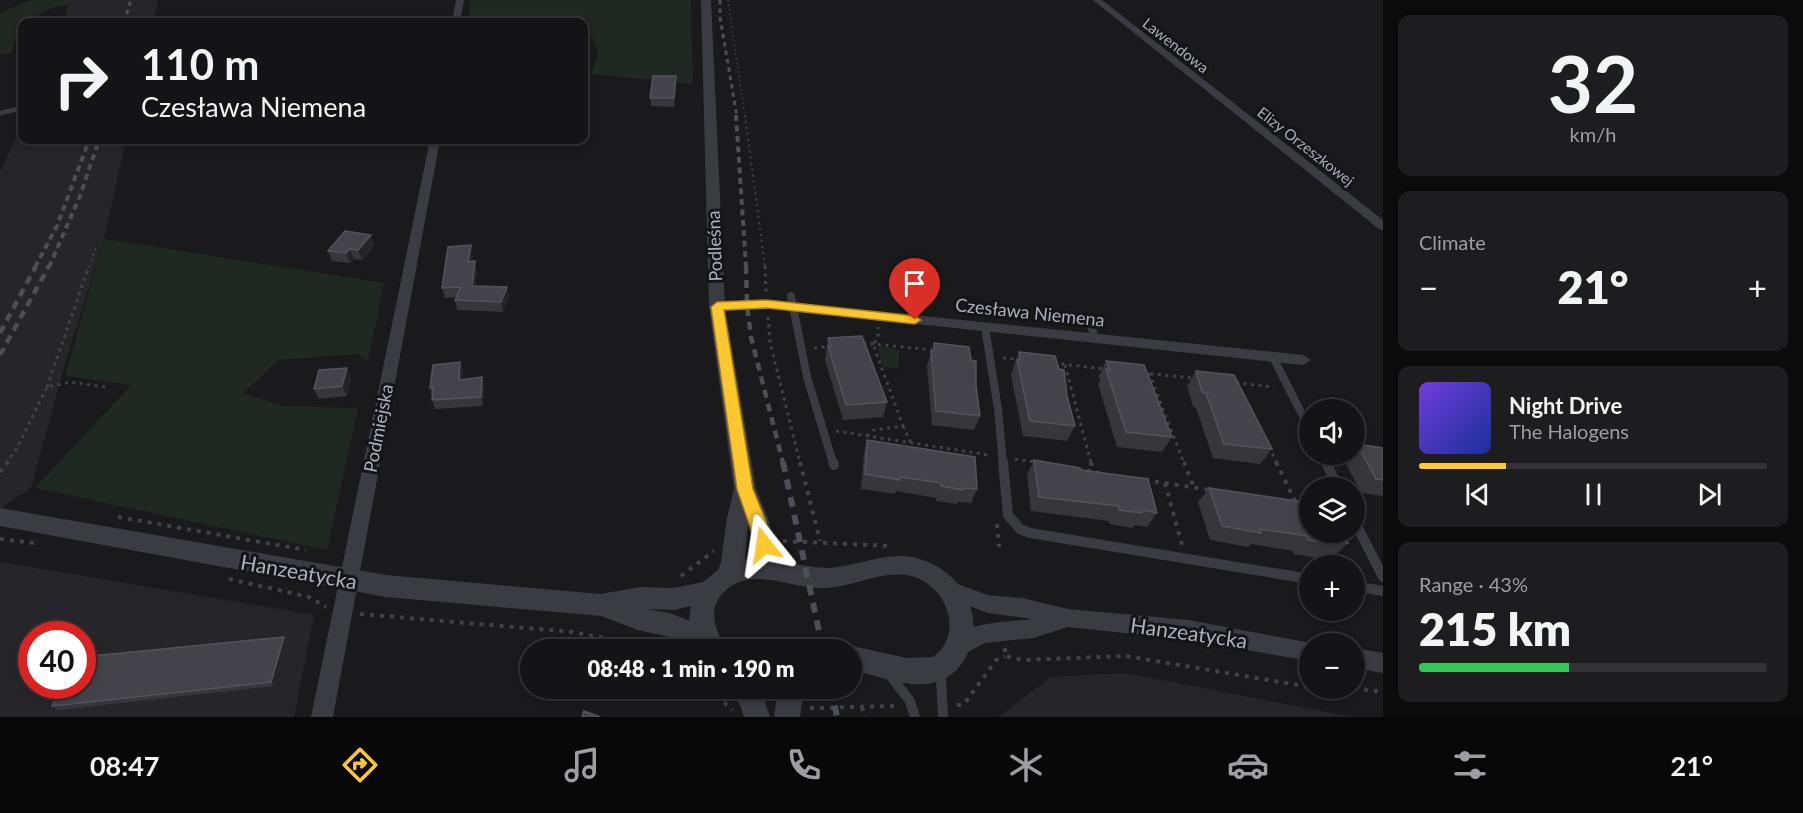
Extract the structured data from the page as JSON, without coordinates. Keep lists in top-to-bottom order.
{
  "streets": {
    "street": [
      "Lawendowa",
      "Elizy Orzeszkowej",
      "Podleśna",
      "Czesława Niemena",
      "Podmiejska",
      "Hanzeatycka"
    ]
  },
  "crossings": [
    ["Lawendowa", "Elizy Orzeszkowej"],
    ["Podleśna", "Czesława Niemena"],
    ["Podleśna", "Hanzeatycka"],
    ["Podmiejska", "Hanzeatycka"]
  ],
  "page": {
    "tile": [
      ["32", "km/h"],
      "Climate",
      ["Range · 43%", "215 km"]
    ],
    "turn": ["110 m", "Czesława Niemena"],
    "heat": ["−", "21°", "+"],
    "song": ["Night Drive", "The Halogens"],
    "map_buttons": ["+", "−"],
    "limit": "40",
    "trip": "08:48 · 1 min · 190 m",
    "tabs": ["08:47", "21°"]
  }
}
